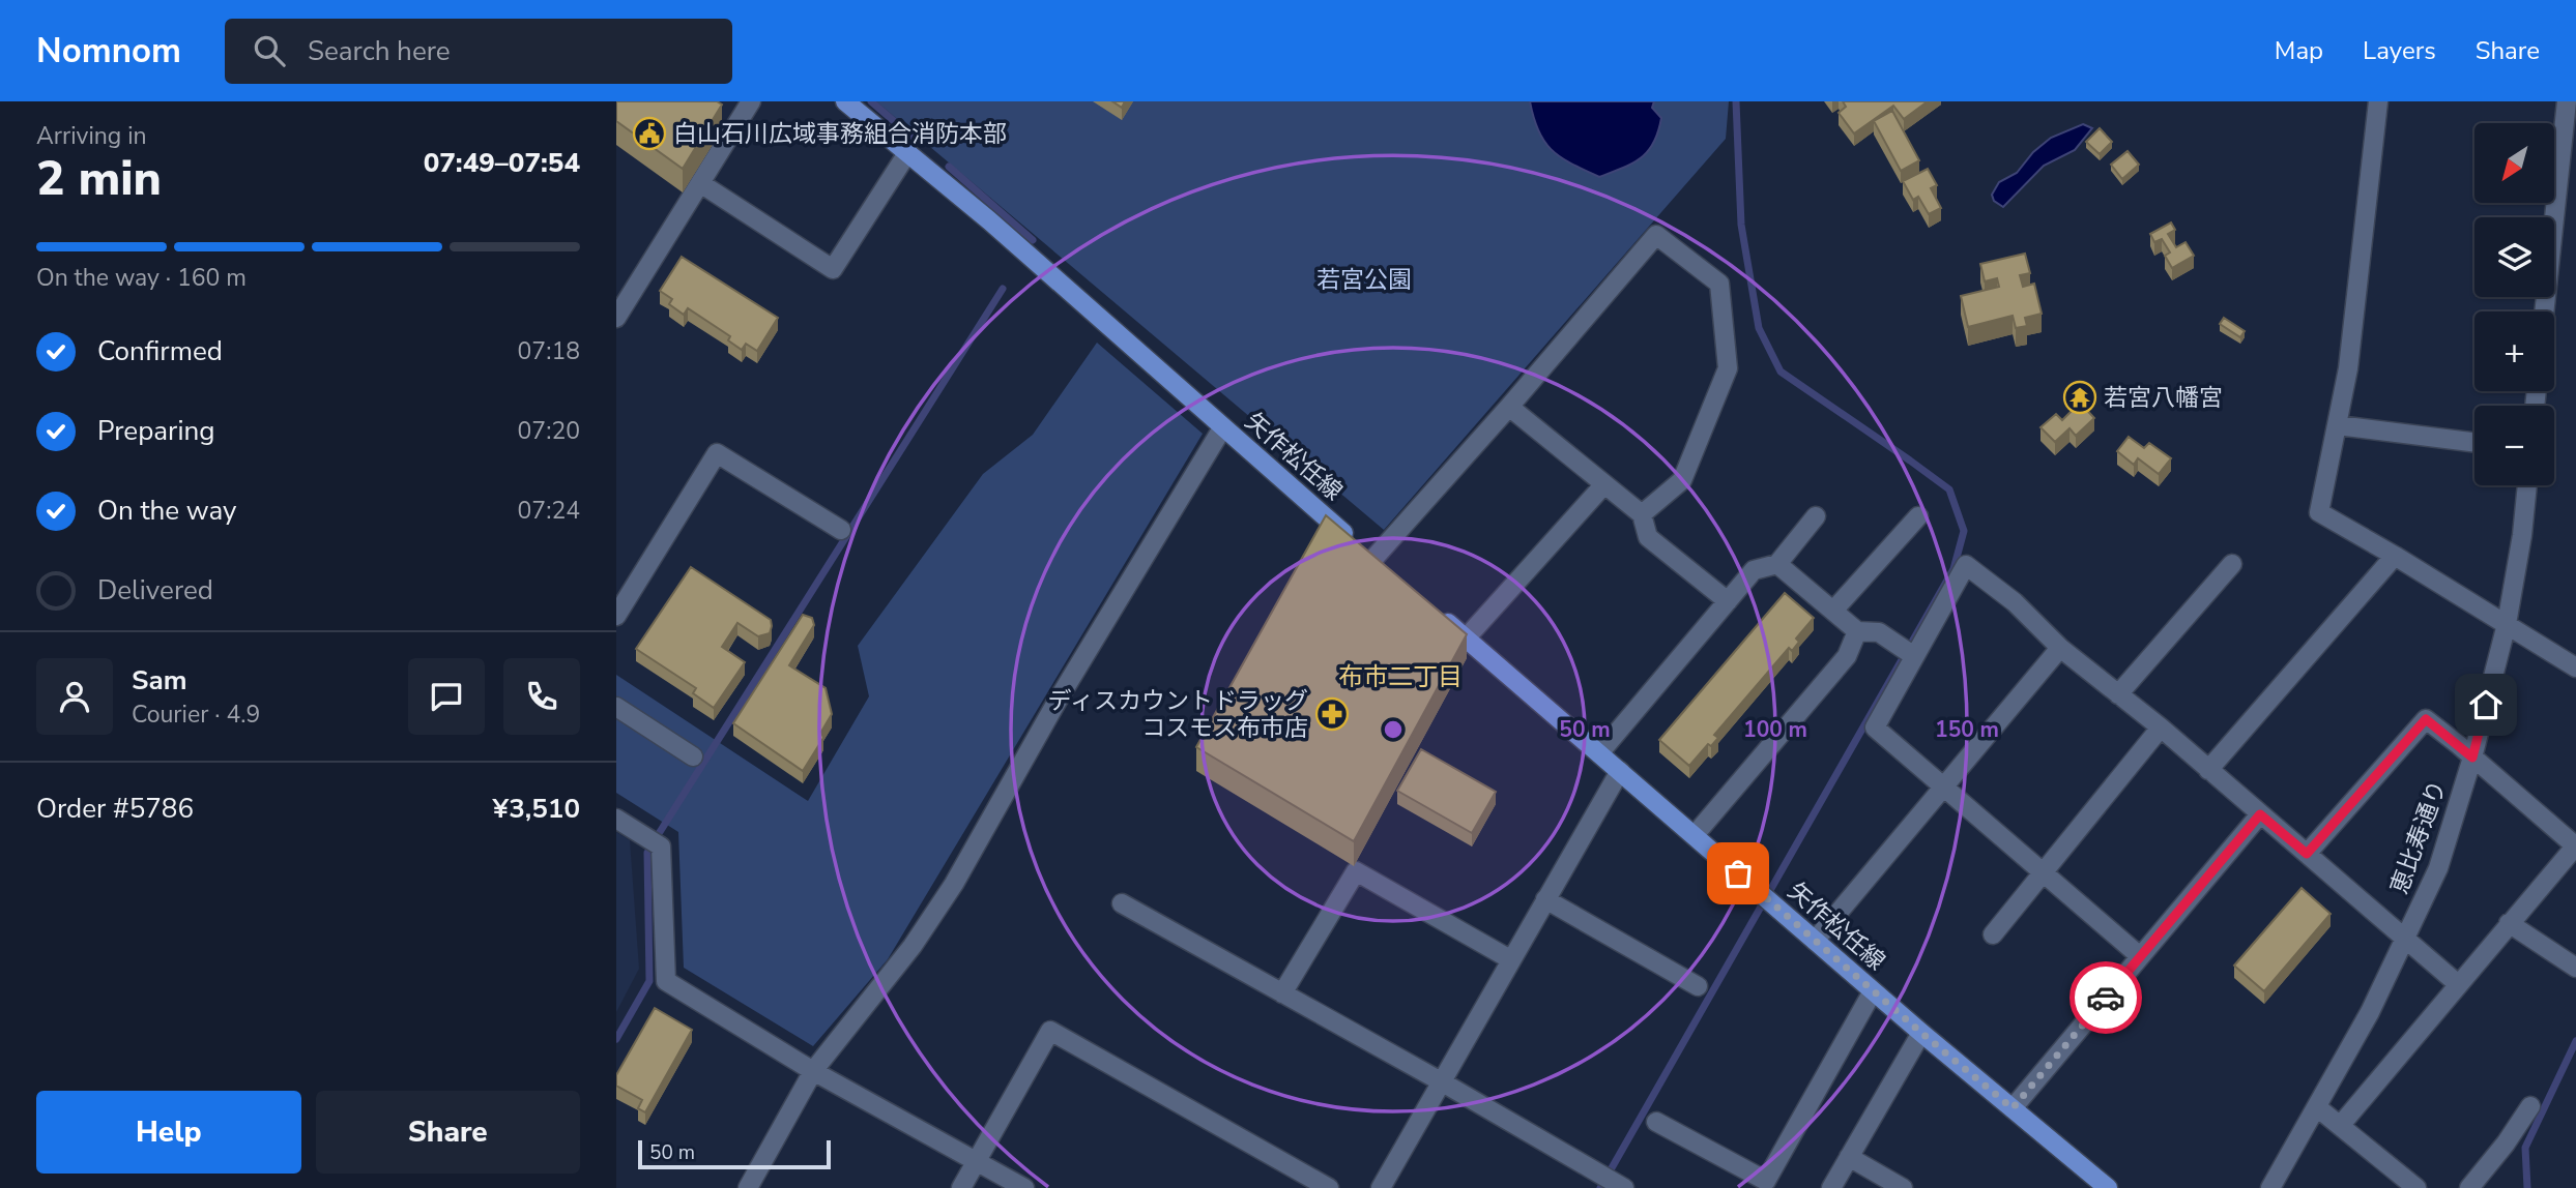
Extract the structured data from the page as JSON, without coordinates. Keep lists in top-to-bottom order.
{
  "streets": {
    "main road": ["矢作松任線"],
    "street": ["恵比寿通り"]
  },
  "districts": ["布市二丁目"],
  "parks": ["若宮公園"],
  "places": {
    "public building": ["白山石川広域事務組合消防本部"],
    "temple": ["若宮八幡宮"],
    "pharmacy": ["ディスカウントドラッグ コスモス布市店"]
  },
  "scale_bar": "50 m",
  "north": "bottom left",
  "page": {
    "header": "Nomnom",
    "search": "Search here",
    "nav": ["Map", "Layers", "Share"],
    "heading": ["2 min", "Arriving in", "07:49–07:54"],
    "panel": [
      "Sam",
      "Courier · 4.9",
      "Order #5786",
      "¥3,510"
    ],
    "map_buttons": ["+", "−"],
    "bar": "On the way · 160 m",
    "list": [
      ["Confirmed", "07:18"],
      ["Preparing", "07:20"],
      ["On the way", "07:24"],
      "Delivered"
    ],
    "buttons": ["Help", "Share"],
    "scale": "50 m"
  },
  "rings": ["50 m", "100 m", "150 m"]
}
